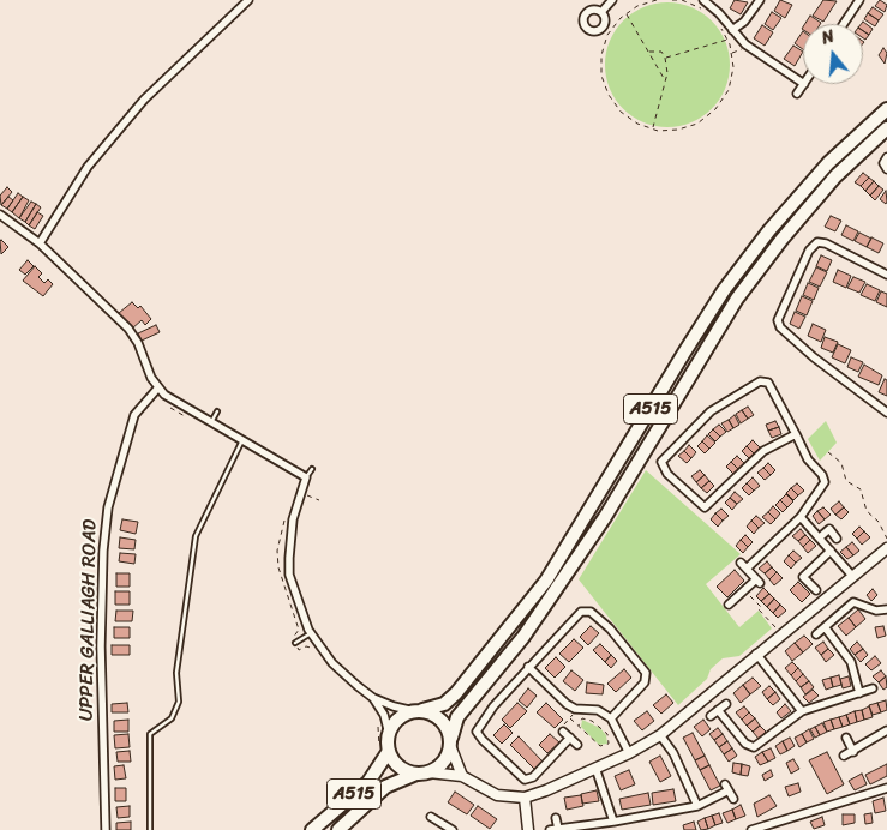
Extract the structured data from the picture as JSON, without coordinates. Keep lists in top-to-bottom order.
{
  "streets": {
    "highway": ["A515"],
    "street": ["UPPER GALLIAGH ROAD"]
  },
  "north": "top"
}
